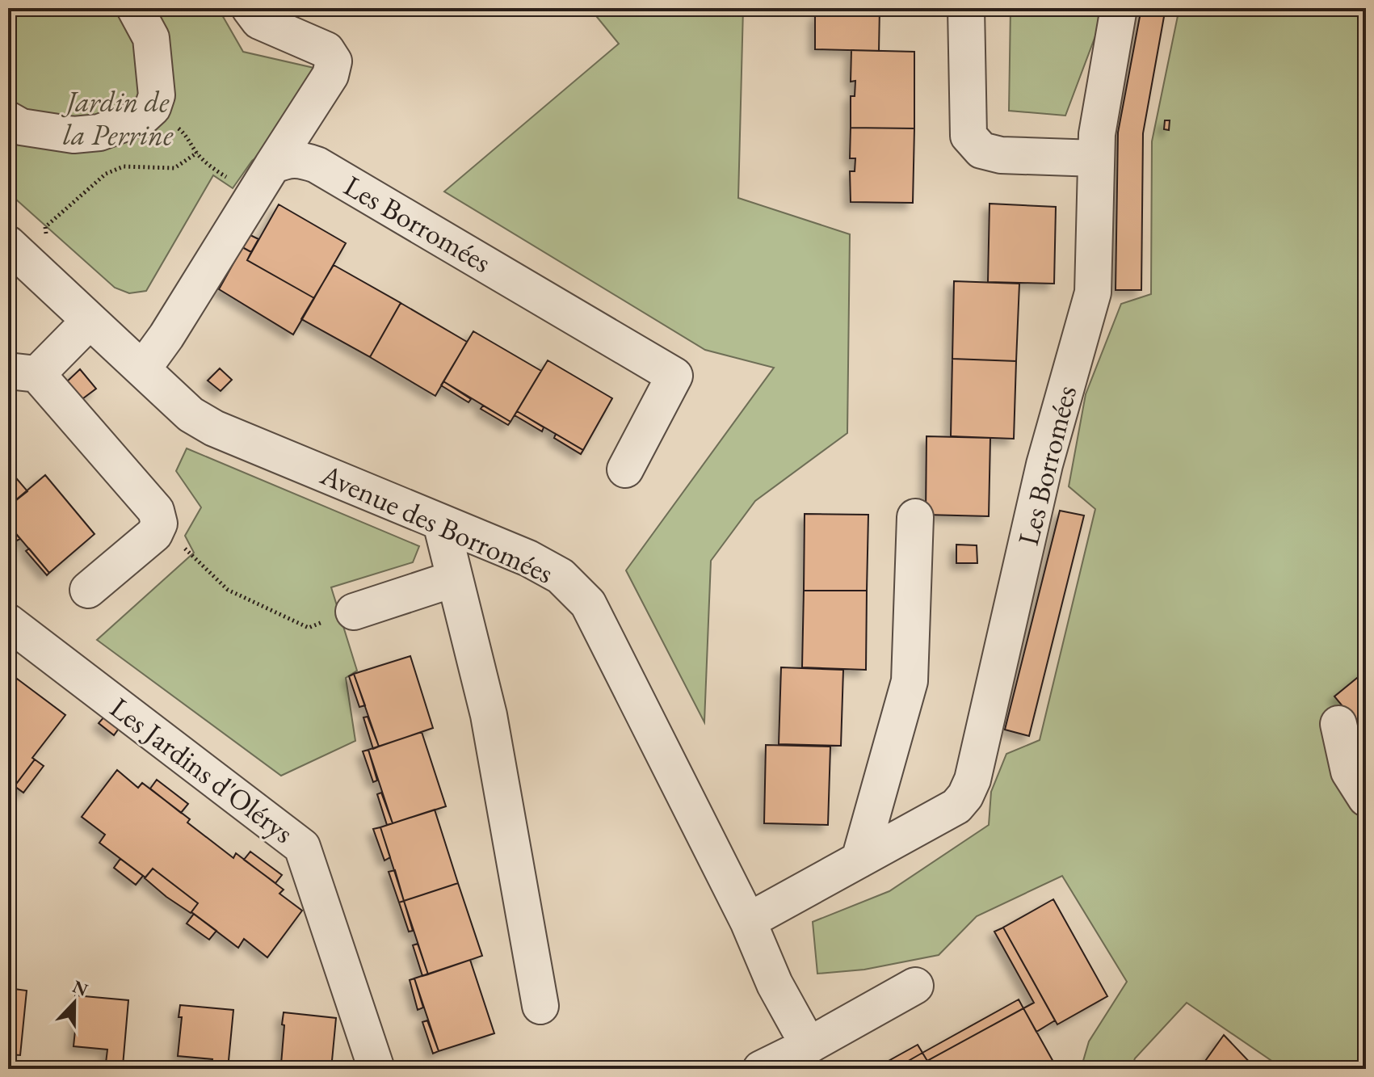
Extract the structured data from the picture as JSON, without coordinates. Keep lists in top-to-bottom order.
{
  "streets": {
    "street": ["Les Borromées", "Avenue des Borromées", "Les Jardins d'Olérys"]
  },
  "crossings": [
    ["Les Borromées", "Avenue des Borromées"]
  ],
  "parks": ["Jardin de la Perrine"],
  "north": "top"
}
